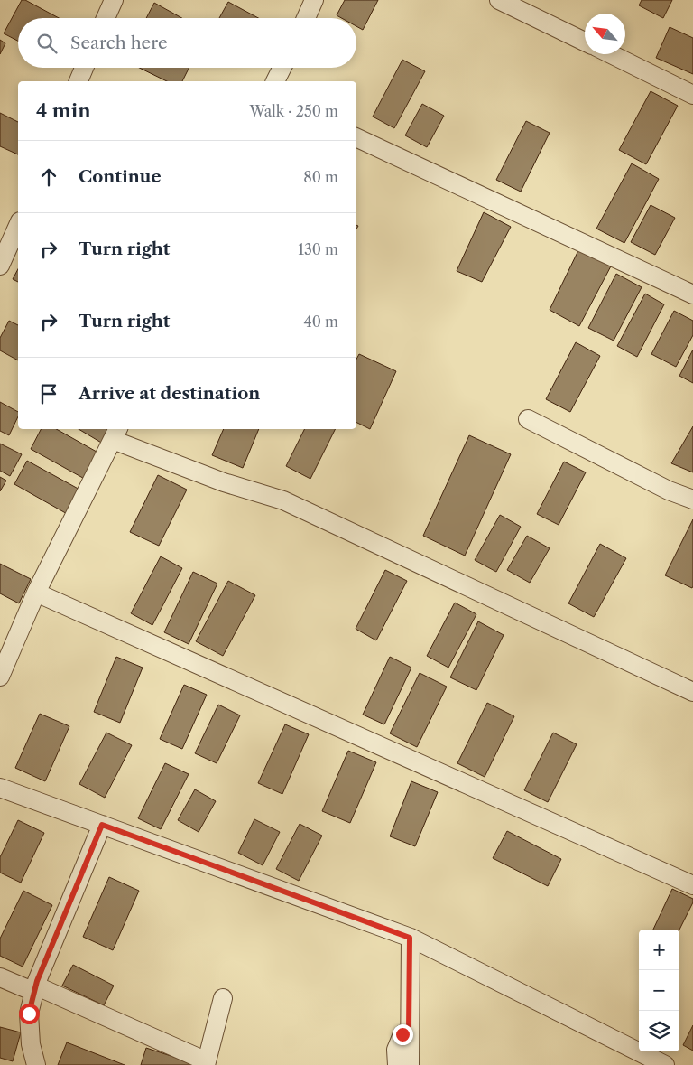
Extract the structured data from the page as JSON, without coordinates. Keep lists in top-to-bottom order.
{
  "north": "top left",
  "page": {
    "search": "Search here",
    "heading": ["4 min", "Walk · 250 m"],
    "list": [
      ["Continue", "80 m"],
      ["Turn right", "130 m"],
      ["Turn right", "40 m"],
      "Arrive at destination"
    ],
    "map_buttons": ["+", "−"]
  }
}
